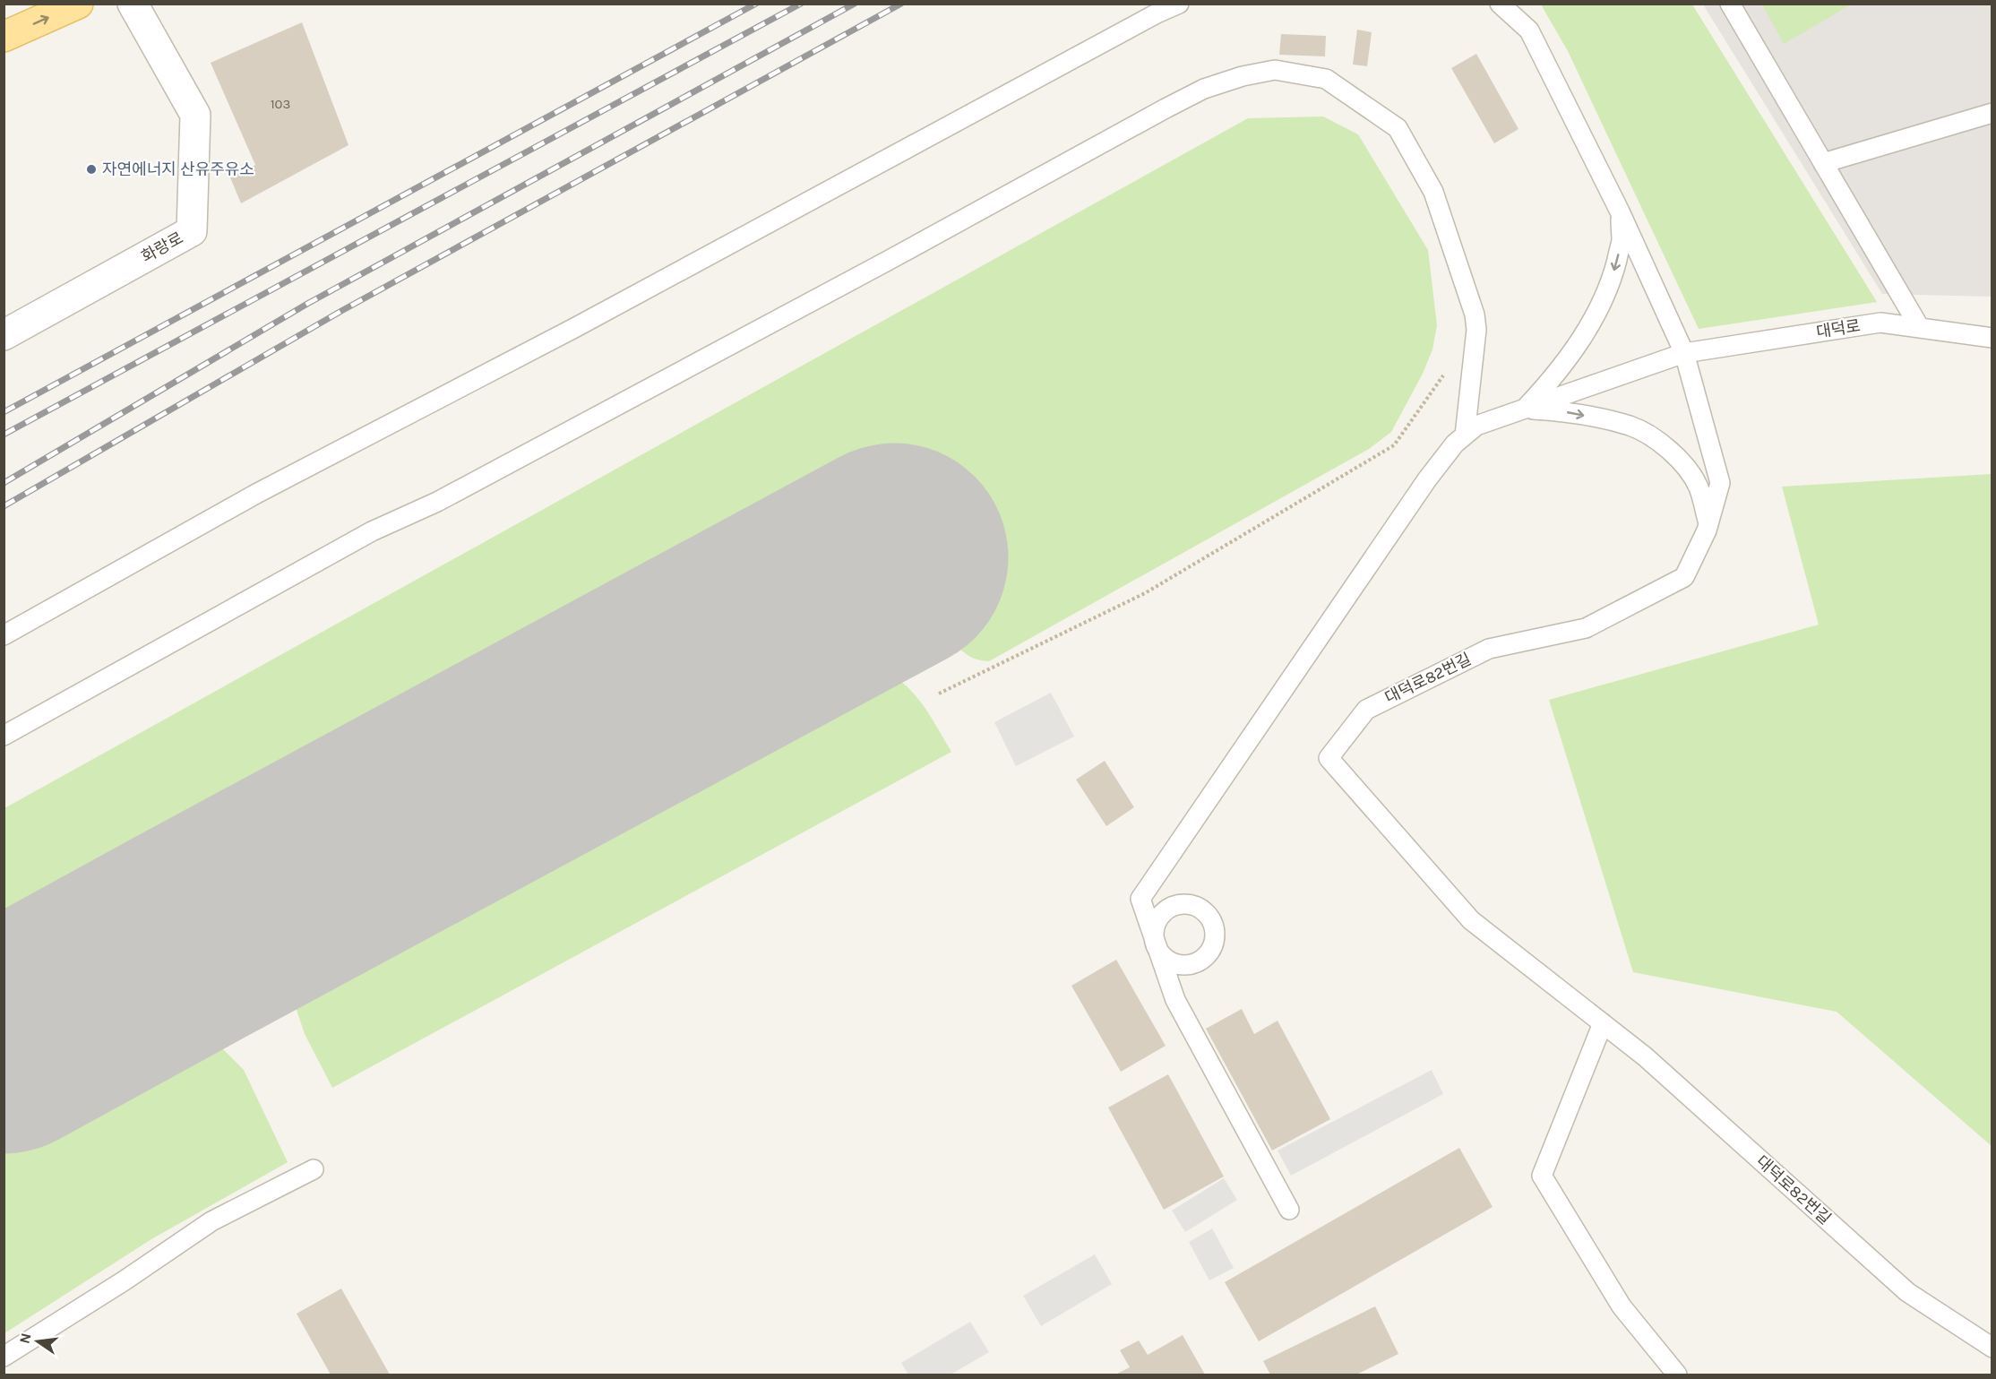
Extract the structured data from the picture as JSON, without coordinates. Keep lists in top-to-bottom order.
{
  "streets": {
    "street": ["화랑로"],
    "lane": ["대덕로", "대덕로82번길"]
  },
  "crossings": [
    ["대덕로", "대덕로82번길"]
  ],
  "places": ["자연에너지 산유주유소"],
  "house_numbers": ["103"],
  "north": "left"
}
